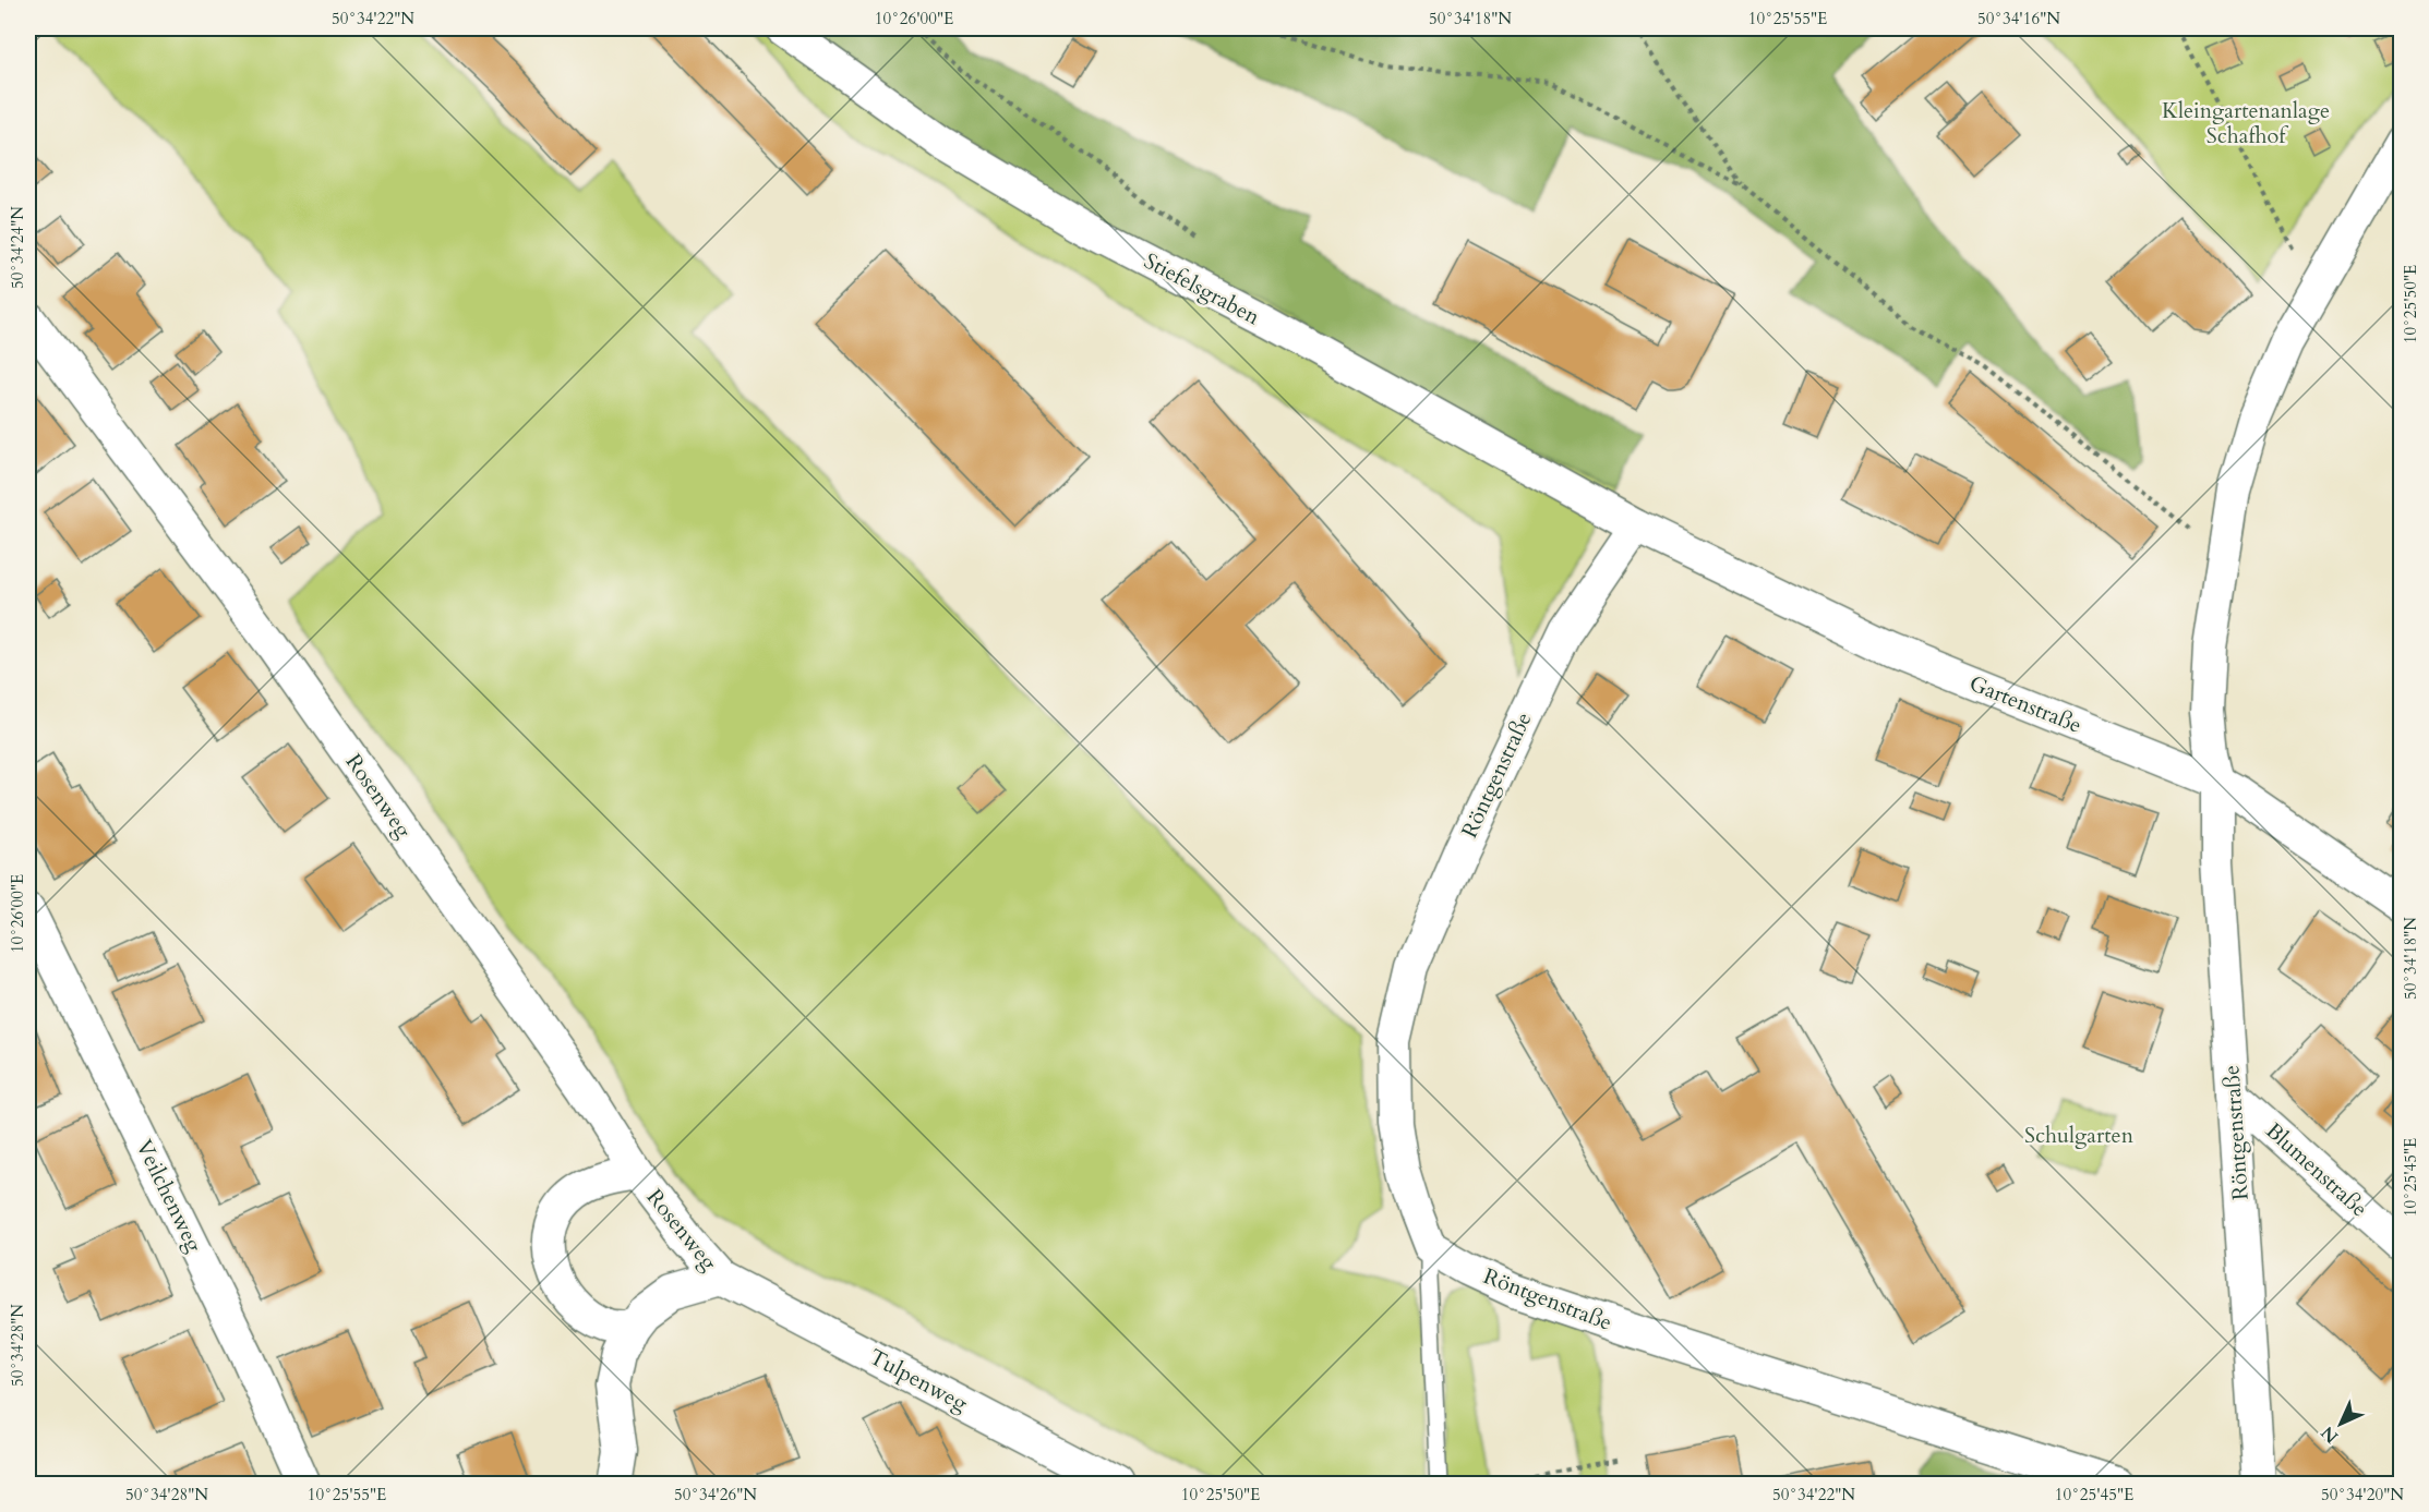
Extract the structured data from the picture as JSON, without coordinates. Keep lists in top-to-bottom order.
{
  "streets": {
    "street": [
      "Stiefelsgraben",
      "Gartenstraße",
      "Röntgenstraße",
      "Rosenweg",
      "Blumenstraße",
      "Veilchenweg",
      "Tulpenweg"
    ]
  },
  "crossings": [
    ["Stiefelsgraben", "Gartenstraße"],
    ["Stiefelsgraben", "Röntgenstraße"],
    ["Gartenstraße", "Röntgenstraße"],
    ["Röntgenstraße", "Blumenstraße"],
    ["Rosenweg", "Tulpenweg"]
  ],
  "parks": ["Kleingartenanlage Schafhof", "Schulgarten"],
  "north": "bottom left",
  "coordinates": [
    "50°34'22\"N",
    "10°26'00\"E",
    "50°34'18\"N",
    "10°25'55\"E",
    "50°34'16\"N",
    "50°34'24\"N",
    "10°25'50\"E",
    "10°25'45\"E",
    "50°34'28\"N",
    "50°34'26\"N",
    "50°34'20\"N"
  ]
}
